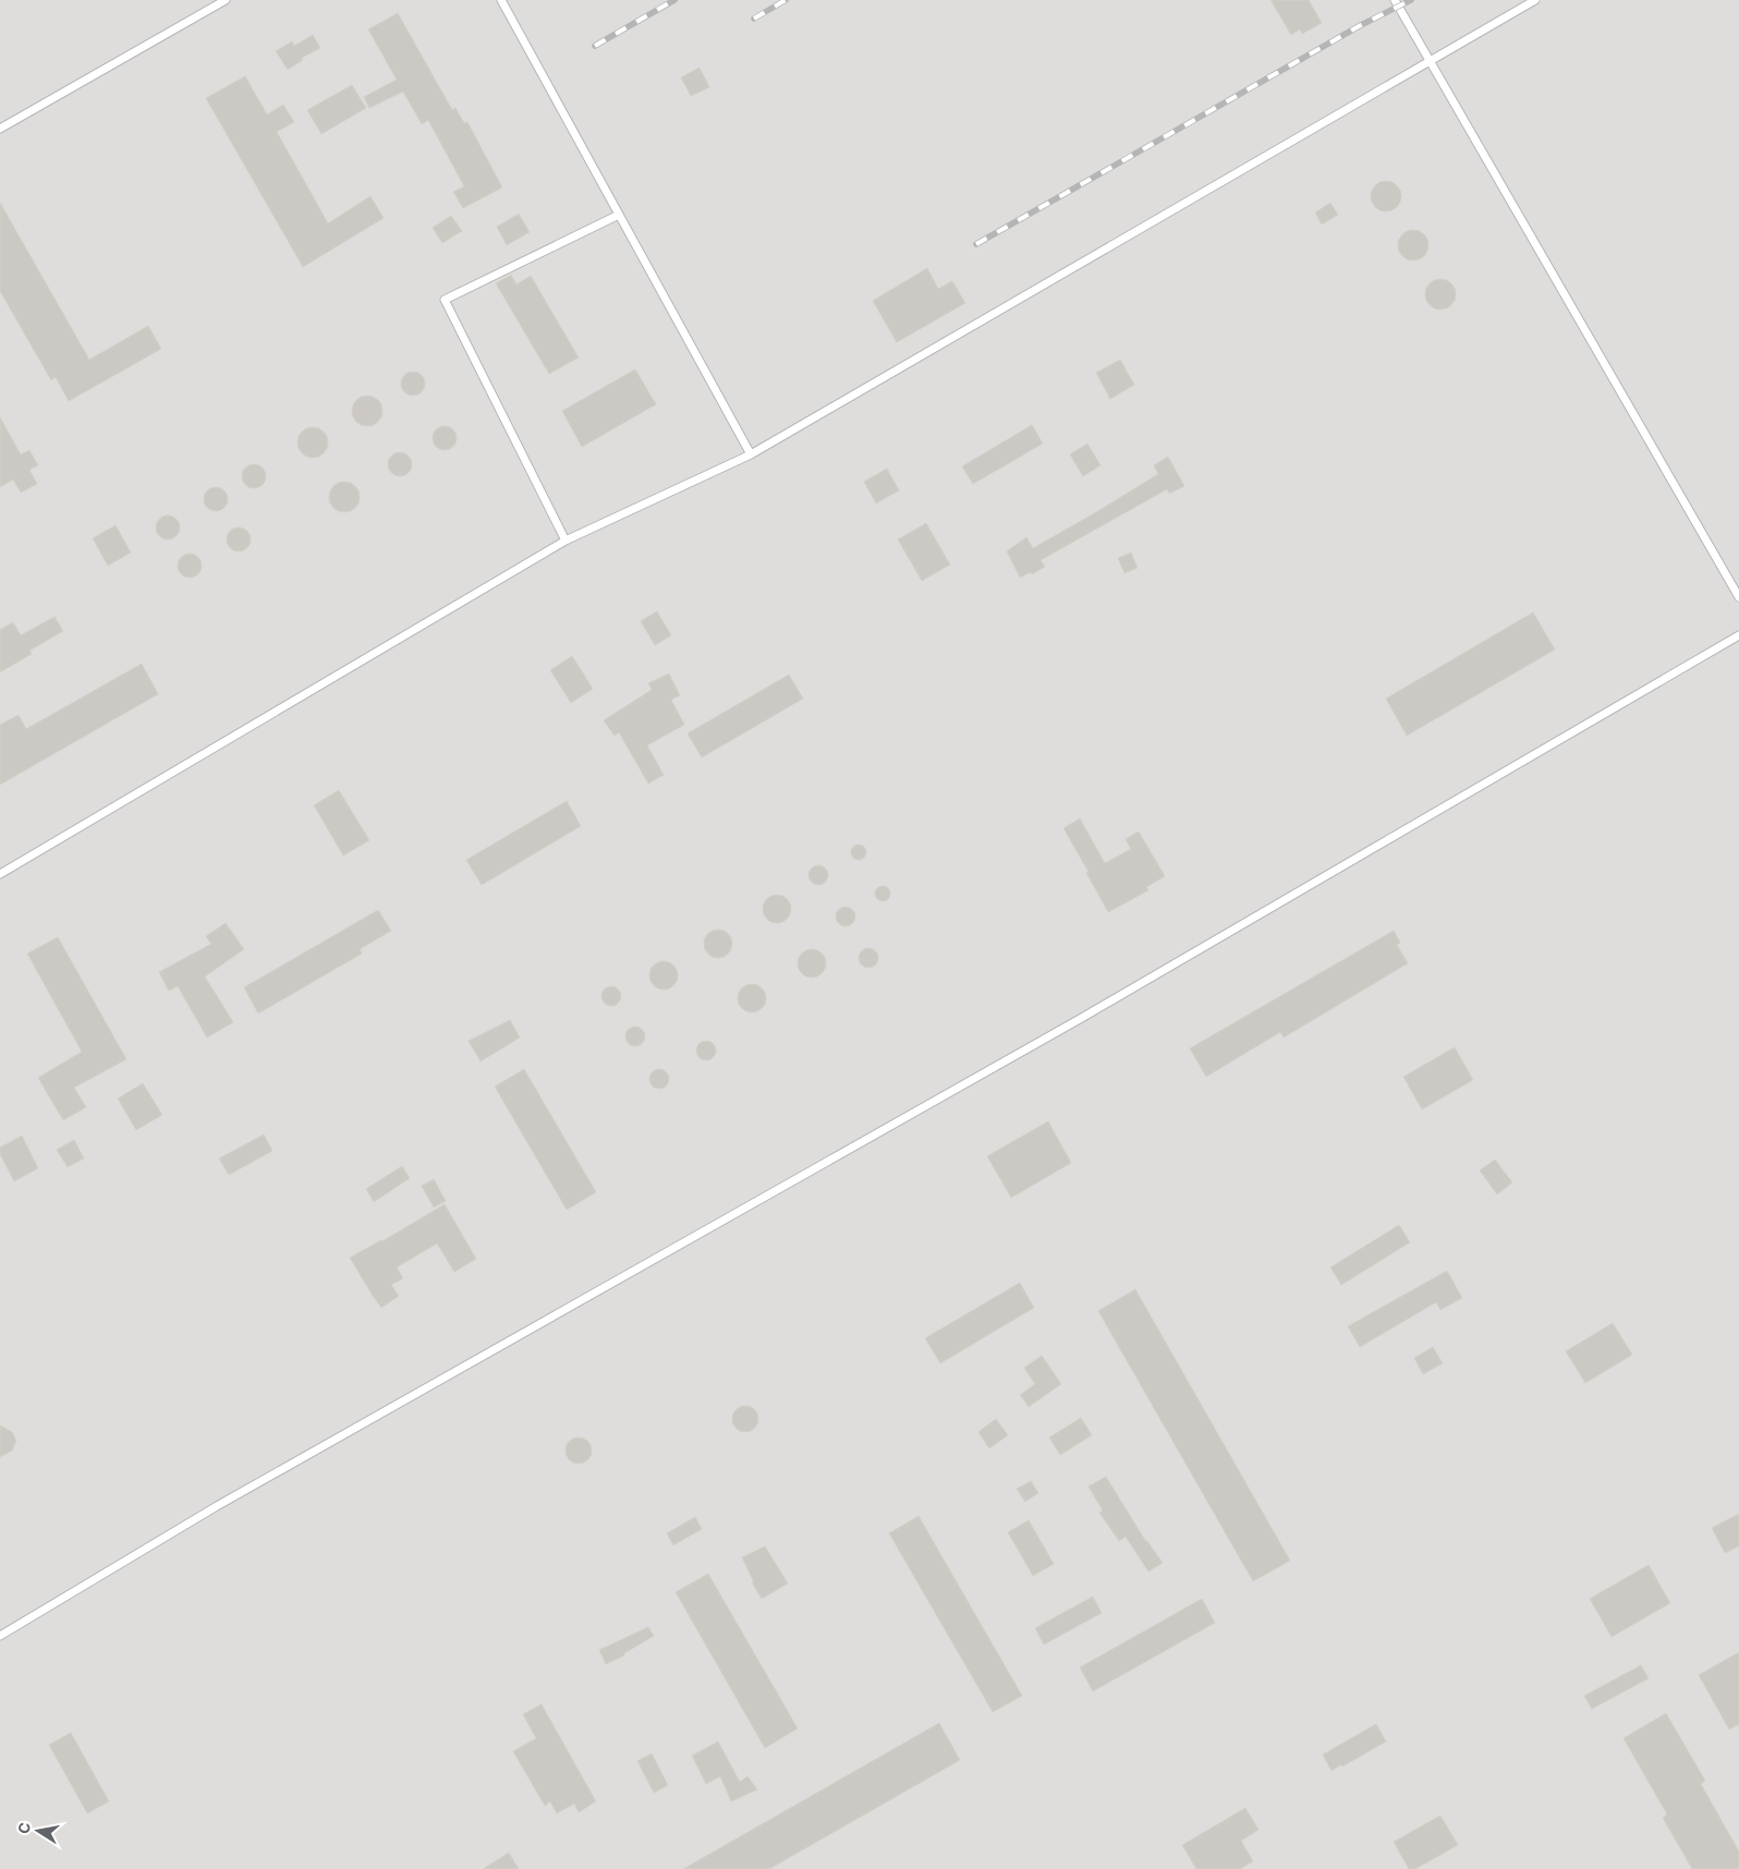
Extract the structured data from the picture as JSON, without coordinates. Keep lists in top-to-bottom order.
{
  "north": "left"
}
